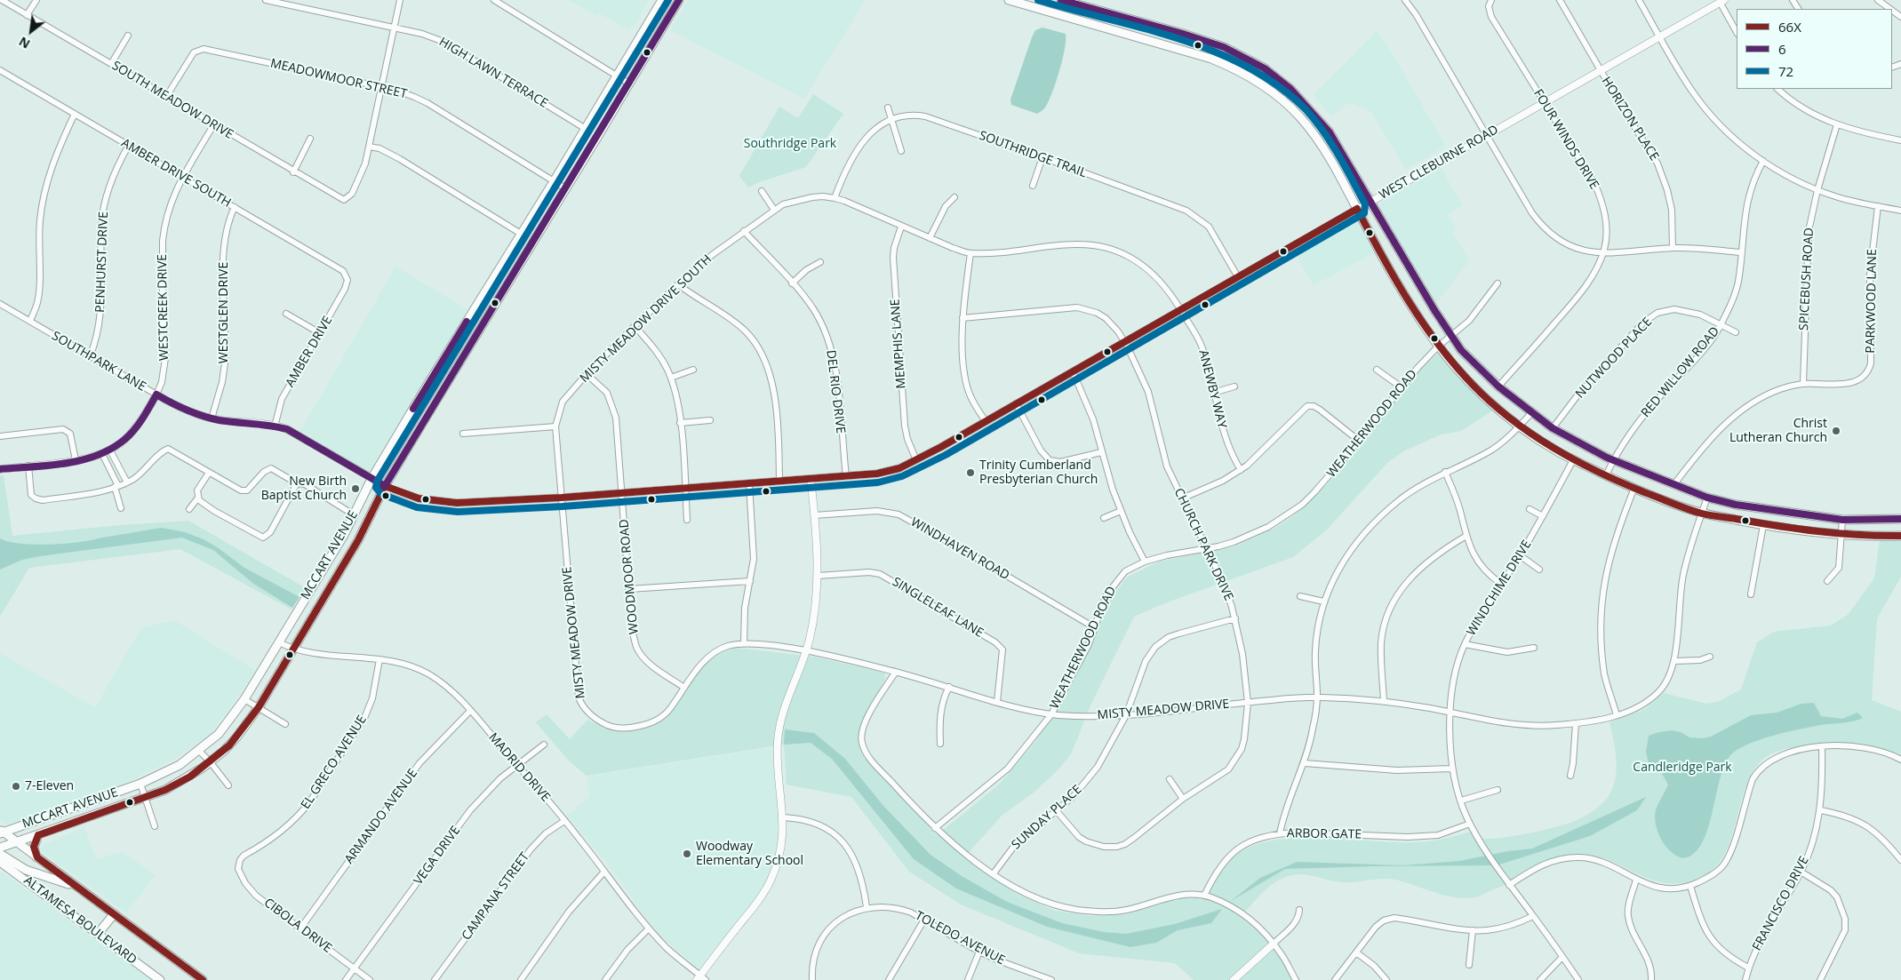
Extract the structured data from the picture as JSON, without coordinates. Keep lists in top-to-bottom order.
{
  "streets": {
    "main road": ["MCCART AVENUE", "ALTAMESA BOULEVARD"],
    "street": [
      "HIGH LAWN TERRACE",
      "MEADOWMOOR STREET",
      "SOUTH MEADOW DRIVE",
      "HORIZON PLACE",
      "FOUR WINDS DRIVE",
      "SOUTHRIDGE TRAIL",
      "WEST CLEBURNE ROAD",
      "AMBER DRIVE SOUTH",
      "PENHURST DRIVE",
      "SPICEBUSH ROAD",
      "PARKWOOD LANE",
      "WESTCREEK DRIVE",
      "WESTGLEN DRIVE",
      "MISTY MEADOW DRIVE SOUTH",
      "MEMPHIS LANE",
      "AMBER DRIVE",
      "NUTWOOD PLACE",
      "SOUTHPARK LANE",
      "RED WILLOW ROAD",
      "ANEWBY WAY",
      "DEL RIO DRIVE",
      "WEATHERWOOD ROAD",
      "CHURCH PARK DRIVE",
      "WINDHAVEN ROAD",
      "WOODMOOR ROAD",
      "WINDCHIME DRIVE",
      "SINGLELEAF LANE",
      "MISTY MEADOW DRIVE",
      "EL GRECO AVENUE",
      "MADRID DRIVE",
      "ARMANDO AVENUE",
      "SUNDAY PLACE",
      "ARBOR GATE",
      "VEGA DRIVE",
      "CAMPANA STREET",
      "FRANCISCO DRIVE",
      "CIBOLA DRIVE",
      "TOLEDO AVENUE"
    ]
  },
  "crossings": [
    ["HIGH LAWN TERRACE", "MCCART AVENUE"],
    ["MEADOWMOOR STREET", "SOUTH MEADOW DRIVE"],
    ["MEADOWMOOR STREET", "MCCART AVENUE"],
    ["SOUTH MEADOW DRIVE", "WESTCREEK DRIVE"],
    ["HORIZON PLACE", "WEST CLEBURNE ROAD"],
    ["FOUR WINDS DRIVE", "WEST CLEBURNE ROAD"],
    ["SOUTHRIDGE TRAIL", "WEST CLEBURNE ROAD"],
    ["SOUTHRIDGE TRAIL", "MISTY MEADOW DRIVE SOUTH"],
    ["WEST CLEBURNE ROAD", "MISTY MEADOW DRIVE SOUTH"],
    ["WEST CLEBURNE ROAD", "MEMPHIS LANE"],
    ["WEST CLEBURNE ROAD", "SOUTHPARK LANE"],
    ["WEST CLEBURNE ROAD", "ANEWBY WAY"],
    ["WEST CLEBURNE ROAD", "DEL RIO DRIVE"],
    ["WEST CLEBURNE ROAD", "CHURCH PARK DRIVE"],
    ["WEST CLEBURNE ROAD", "MCCART AVENUE"],
    ["WEST CLEBURNE ROAD", "WOODMOOR ROAD"],
    ["WEST CLEBURNE ROAD", "MISTY MEADOW DRIVE"],
    ["AMBER DRIVE SOUTH", "PENHURST DRIVE"],
    ["AMBER DRIVE SOUTH", "WESTCREEK DRIVE"],
    ["AMBER DRIVE SOUTH", "WESTGLEN DRIVE"],
    ["AMBER DRIVE SOUTH", "AMBER DRIVE"],
    ["PENHURST DRIVE", "SOUTHPARK LANE"],
    ["SPICEBUSH ROAD", "PARKWOOD LANE"],
    ["WESTCREEK DRIVE", "SOUTHPARK LANE"],
    ["WESTGLEN DRIVE", "SOUTHPARK LANE"],
    ["MISTY MEADOW DRIVE SOUTH", "MEMPHIS LANE"],
    ["MISTY MEADOW DRIVE SOUTH", "ANEWBY WAY"],
    ["MISTY MEADOW DRIVE SOUTH", "DEL RIO DRIVE"],
    ["MISTY MEADOW DRIVE SOUTH", "WOODMOOR ROAD"],
    ["MISTY MEADOW DRIVE SOUTH", "MISTY MEADOW DRIVE"],
    ["AMBER DRIVE", "SOUTHPARK LANE"],
    ["NUTWOOD PLACE", "RED WILLOW ROAD"],
    ["SOUTHPARK LANE", "MCCART AVENUE"],
    ["WEATHERWOOD ROAD", "CHURCH PARK DRIVE"],
    ["WEATHERWOOD ROAD", "WINDHAVEN ROAD"],
    ["WEATHERWOOD ROAD", "MISTY MEADOW DRIVE"],
    ["CHURCH PARK DRIVE", "MISTY MEADOW DRIVE"],
    ["CHURCH PARK DRIVE", "SUNDAY PLACE"],
    ["MCCART AVENUE", "MADRID DRIVE"],
    ["MCCART AVENUE", "ALTAMESA BOULEVARD"],
    ["WOODMOOR ROAD", "MISTY MEADOW DRIVE"],
    ["WINDCHIME DRIVE", "MISTY MEADOW DRIVE"],
    ["WINDCHIME DRIVE", "ARBOR GATE"],
    ["SINGLELEAF LANE", "MISTY MEADOW DRIVE"],
    ["MISTY MEADOW DRIVE", "SUNDAY PLACE"],
    ["EL GRECO AVENUE", "MADRID DRIVE"],
    ["EL GRECO AVENUE", "CIBOLA DRIVE"],
    ["MADRID DRIVE", "ARMANDO AVENUE"],
    ["MADRID DRIVE", "VEGA DRIVE"],
    ["MADRID DRIVE", "CAMPANA STREET"],
    ["ARMANDO AVENUE", "CIBOLA DRIVE"],
    ["VEGA DRIVE", "CIBOLA DRIVE"]
  ],
  "parks": ["Southridge Park", "Candleridge Park"],
  "places": [
    "Christ Lutheran Church",
    "Trinity Cumberland Presbyterian Church",
    "New Birth Baptist Church",
    "7-Eleven",
    "Woodway Elementary School"
  ],
  "lines": ["transit line 6", "transit line 72", "transit line 66X"],
  "legend": ["66X", "6", "72"],
  "north": "bottom left"
}
